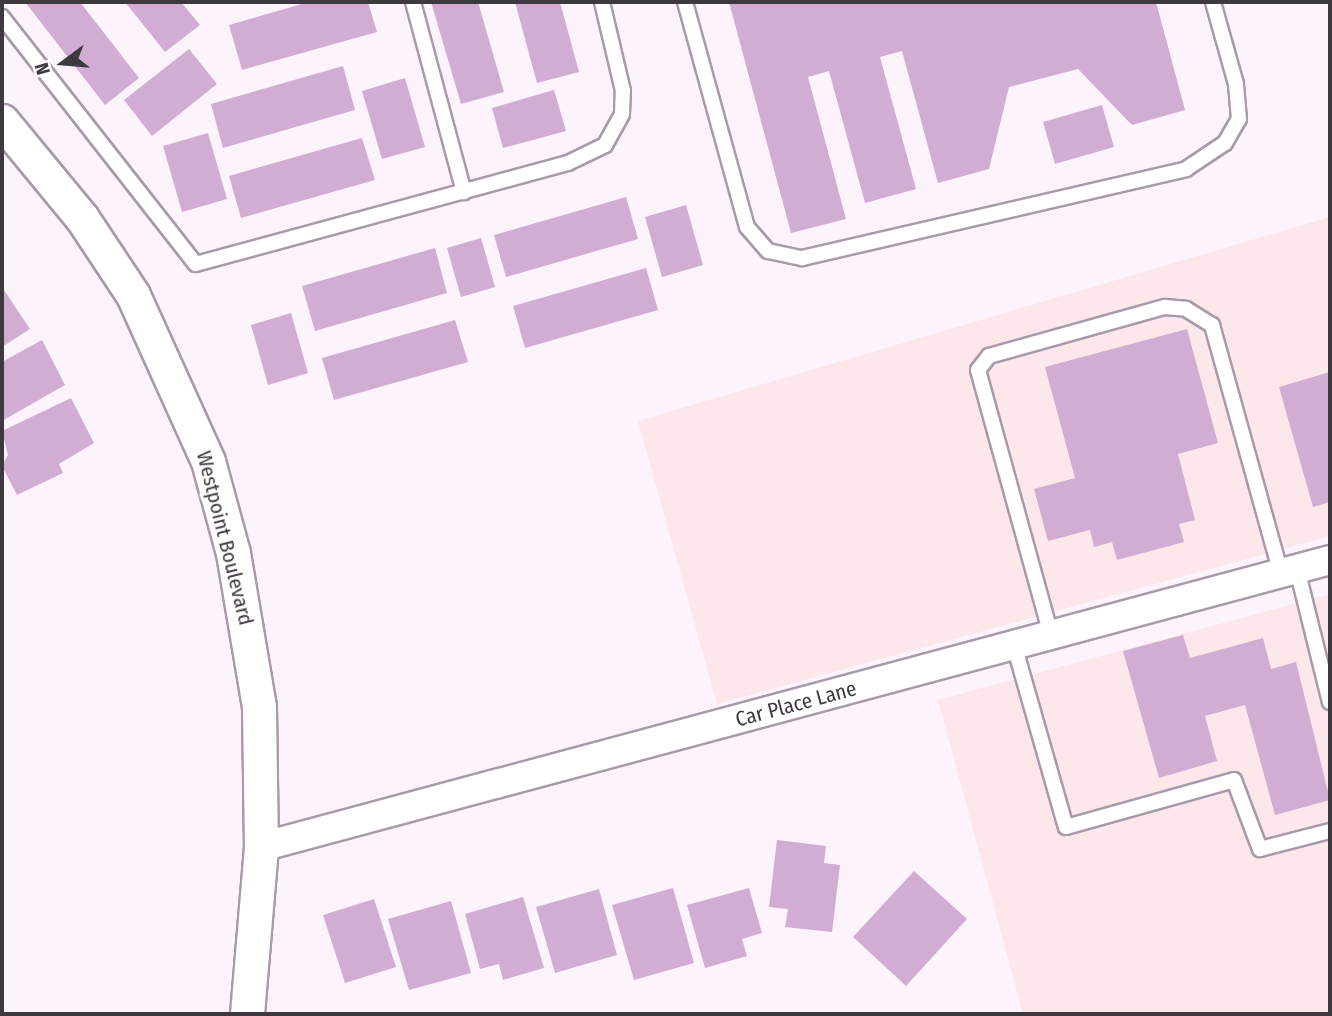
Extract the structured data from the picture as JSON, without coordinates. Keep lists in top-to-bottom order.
{
  "streets": {
    "street": ["Westpoint Boulevard", "Car Place Lane"]
  },
  "crossings": [
    ["Westpoint Boulevard", "Car Place Lane"]
  ],
  "north": "left"
}
